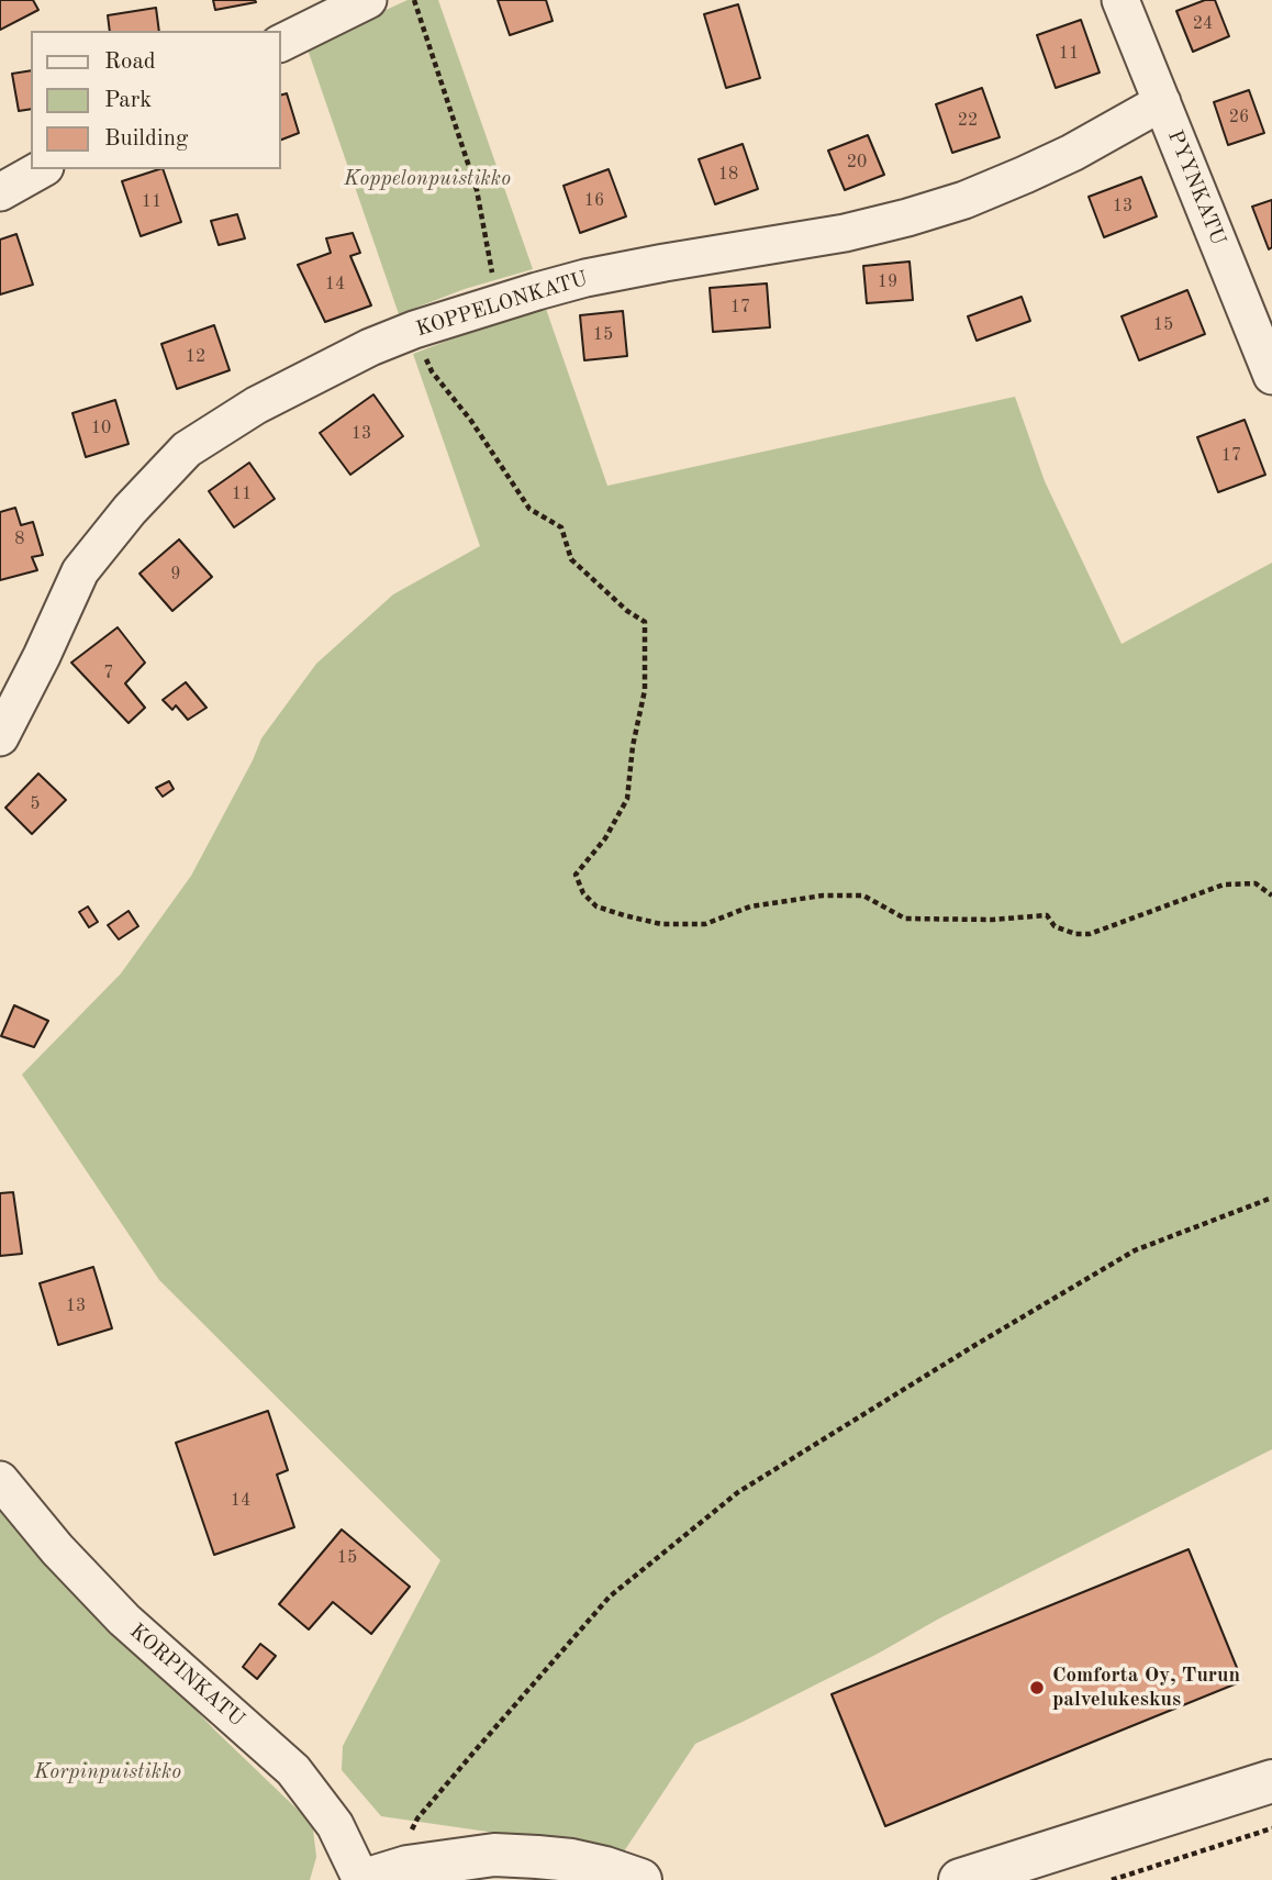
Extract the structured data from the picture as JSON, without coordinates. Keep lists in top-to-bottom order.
{
  "streets": {
    "street": ["PYYNKATU", "KOPPELONKATU", "KORPINKATU"]
  },
  "crossings": [
    ["PYYNKATU", "KOPPELONKATU"]
  ],
  "parks": ["Koppelonpuistikko", "Korpinpuistikko"],
  "places": ["Comforta Oy, Turun palvelukeskus"],
  "house_numbers": [
    "24",
    "11",
    "26",
    "22",
    "20",
    "18",
    "16",
    "11",
    "13",
    "19",
    "14",
    "17",
    "15",
    "15",
    "12",
    "10",
    "13",
    "17",
    "11",
    "8",
    "9",
    "7",
    "5",
    "13",
    "14",
    "15"
  ],
  "legend": ["Road", "Park", "Building"]
}
